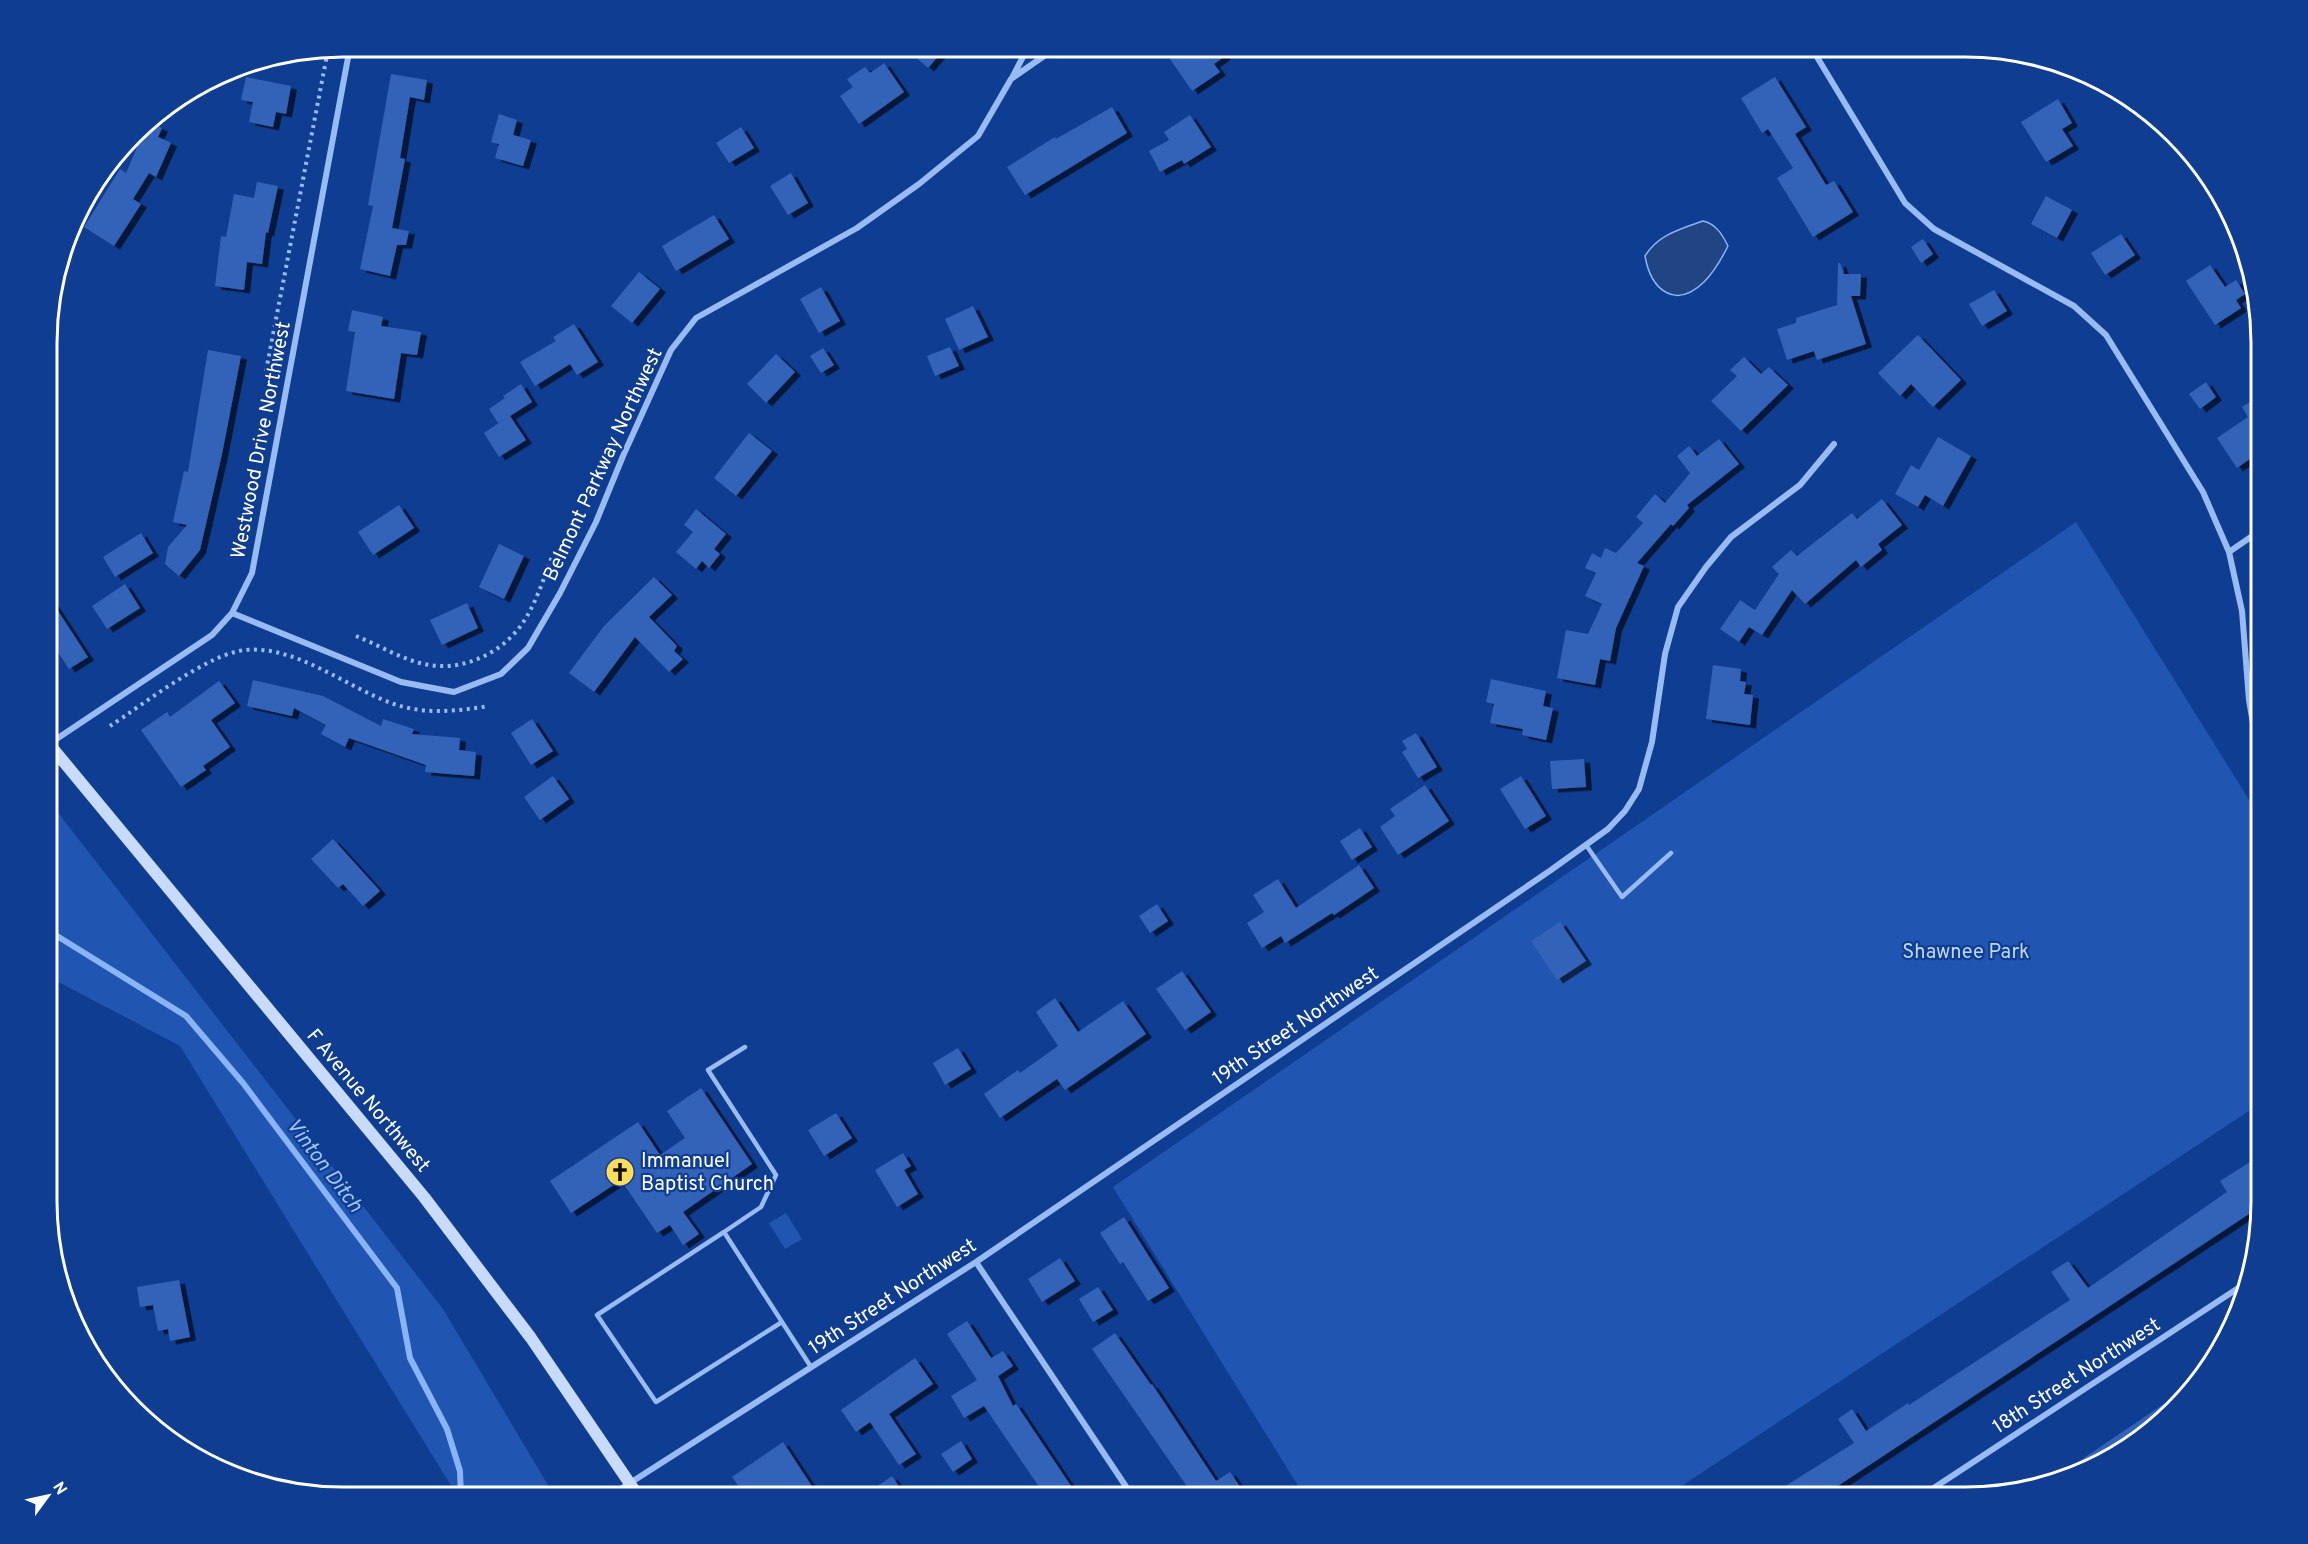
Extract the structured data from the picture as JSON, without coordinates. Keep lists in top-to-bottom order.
{
  "streets": {
    "main road": ["F Avenue Northwest"],
    "street": [
      "Westwood Drive Northwest",
      "Belmont Parkway Northwest",
      "19th Street Northwest",
      "18th Street Northwest"
    ]
  },
  "crossings": [
    ["Westwood Drive Northwest", "Belmont Parkway Northwest"],
    ["19th Street Northwest", "F Avenue Northwest"]
  ],
  "water": ["Vinton Ditch"],
  "parks": ["Shawnee Park"],
  "places": {
    "church": ["Immanuel Baptist Church"]
  },
  "north": "top right"
}
